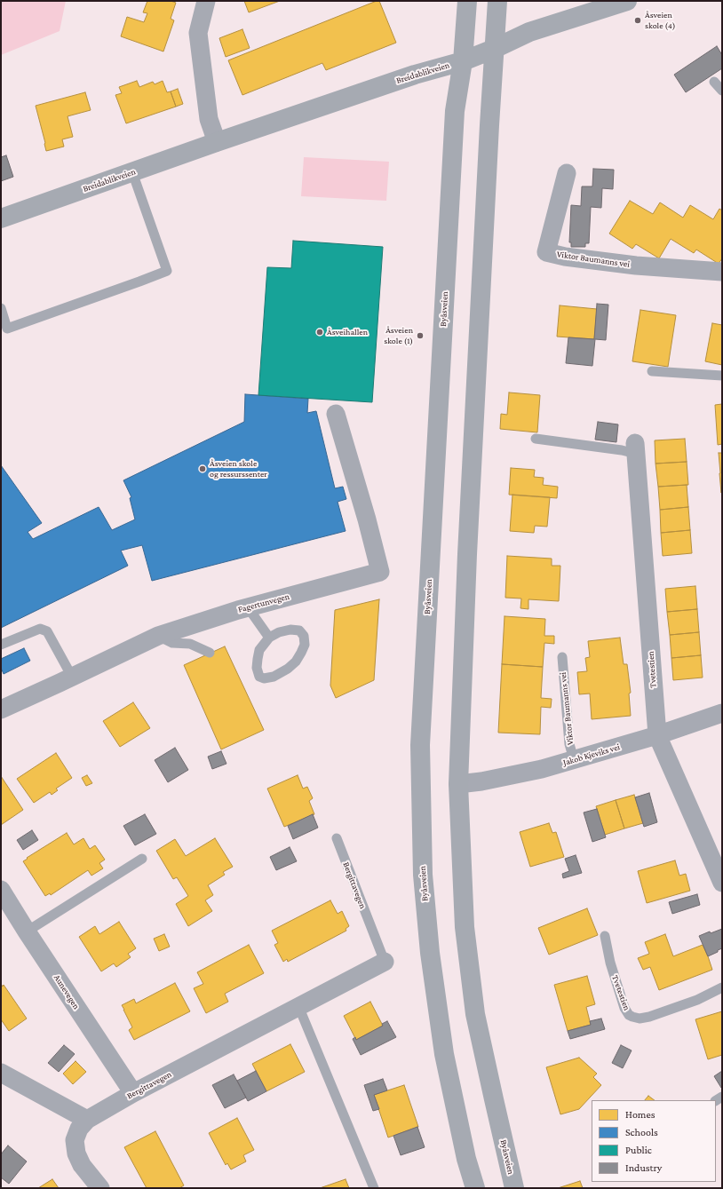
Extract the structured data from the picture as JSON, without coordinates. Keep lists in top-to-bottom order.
{
  "streets": {
    "main road": ["Breidablikveien", "Byåsveien"],
    "street": [
      "Viktor Baumanns vei",
      "Fagertunvegen",
      "Tvetestien",
      "Jakob Kjeviks vei",
      "Bergittavegen",
      "Aunevegen"
    ]
  },
  "crossings": [
    ["Breidablikveien", "Byåsveien"],
    ["Viktor Baumanns vei", "Jakob Kjeviks vei"],
    ["Byåsveien", "Jakob Kjeviks vei"],
    ["Tvetestien", "Jakob Kjeviks vei"],
    ["Bergittavegen", "Aunevegen"]
  ],
  "places": [
    "Åsveien skole (4)",
    "Åsveihallen",
    "Åsveien skole (1)",
    "Åsveien skole og ressurssenter"
  ],
  "legend": [
    "Homes",
    "Schools",
    "Public",
    "Industry"
  ]
}
